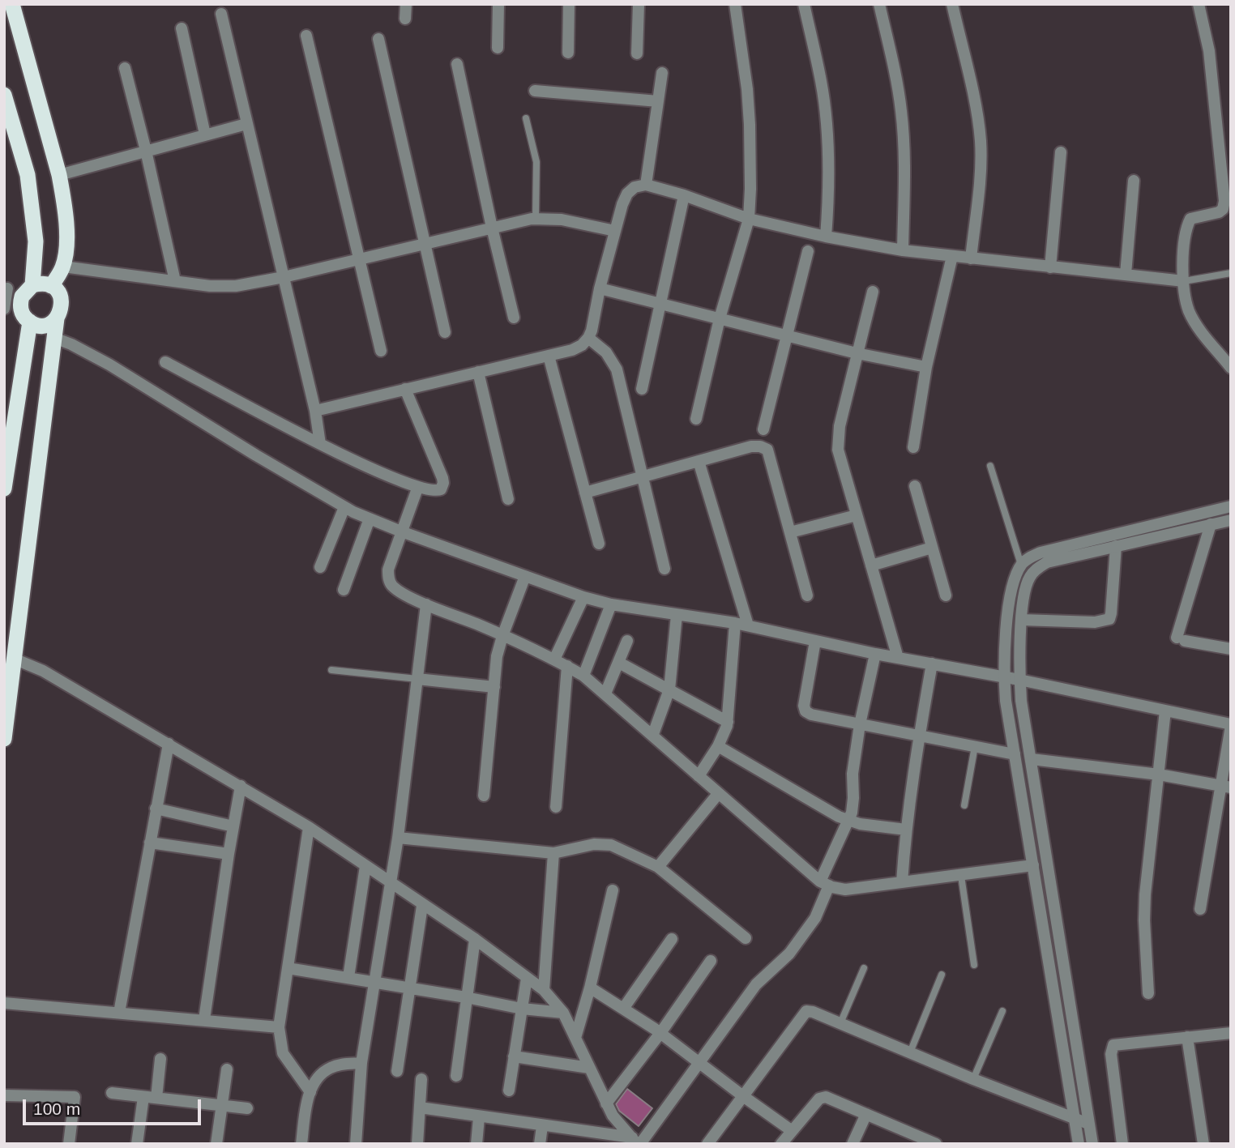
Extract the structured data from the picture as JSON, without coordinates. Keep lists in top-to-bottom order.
{
  "scale_bar": "100 m"
}
